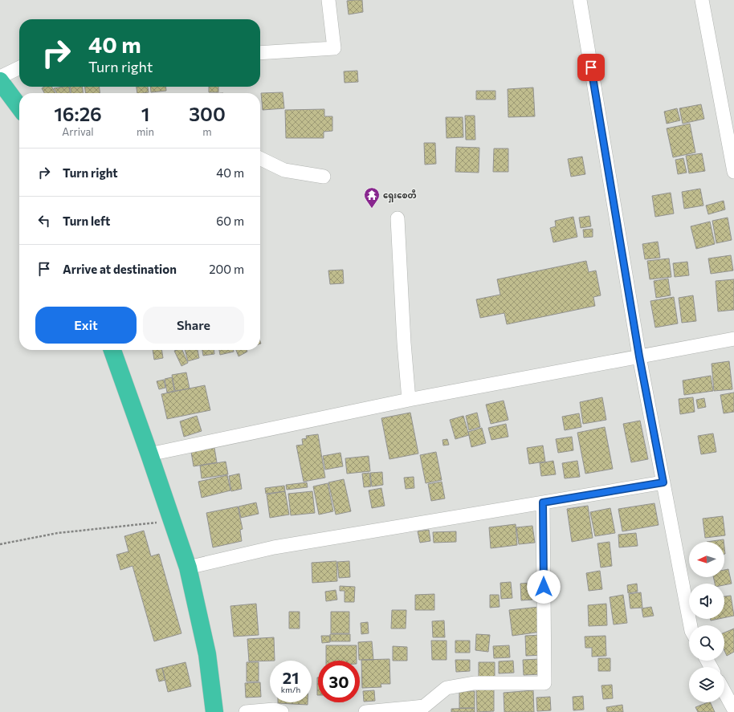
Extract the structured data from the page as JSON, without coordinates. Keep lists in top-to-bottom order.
{
  "places": {
    "temple": ["ရှေးစေတီ"]
  },
  "north": "left",
  "page": {
    "turn": ["40 m", "Turn right"],
    "eta": [
      "16:26",
      "Arrival",
      "1",
      "min",
      "300",
      "m"
    ],
    "list": [
      {
        "name": "Turn right",
        "value": "40 m"
      },
      {
        "name": "Turn left",
        "value": "60 m"
      },
      {
        "name": "Arrive at destination",
        "value": "200 m"
      }
    ],
    "buttons": ["Exit", "Share"],
    "speed": "21 km/h",
    "limit": "30"
  }
}
